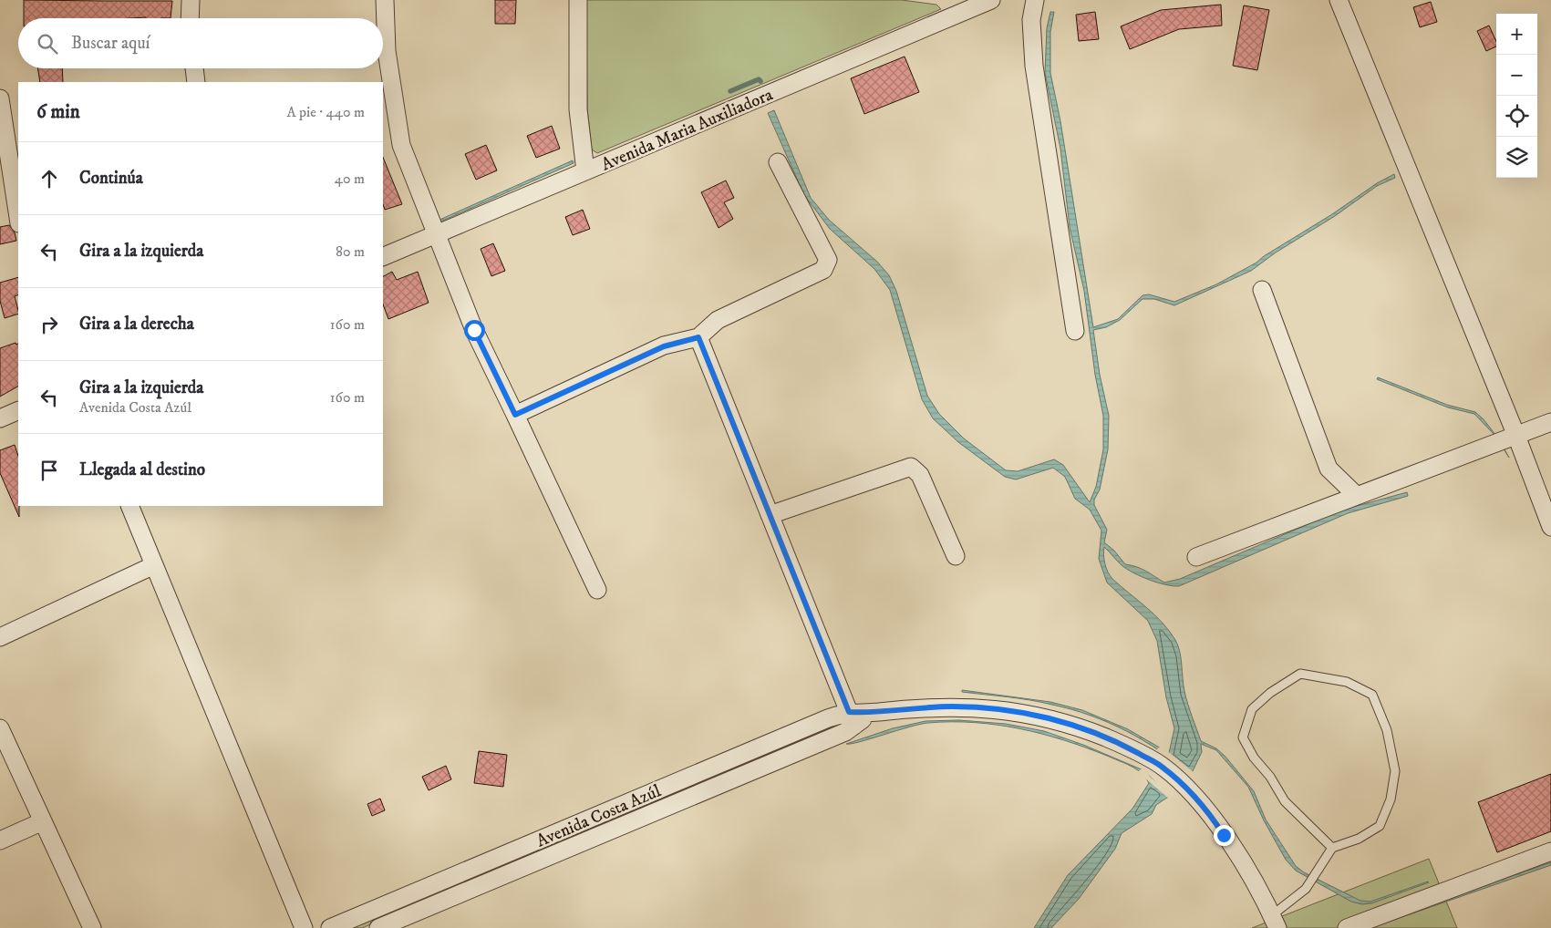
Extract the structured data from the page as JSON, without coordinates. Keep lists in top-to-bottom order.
{
  "streets": {
    "street": ["Avenida Maria Auxiliadora", "Avenida Costa Azúl"]
  },
  "page": {
    "map_buttons": ["+", "−"],
    "search": "Buscar aquí",
    "heading": ["6 min", "A pie · 440 m"],
    "list": [
      ["Continúa", "40 m"],
      ["Gira a la izquierda", "80 m"],
      ["Gira a la derecha", "160 m"],
      ["Gira a la izquierda", "Avenida Costa Azúl", "160 m"],
      "Llegada al destino"
    ]
  }
}
